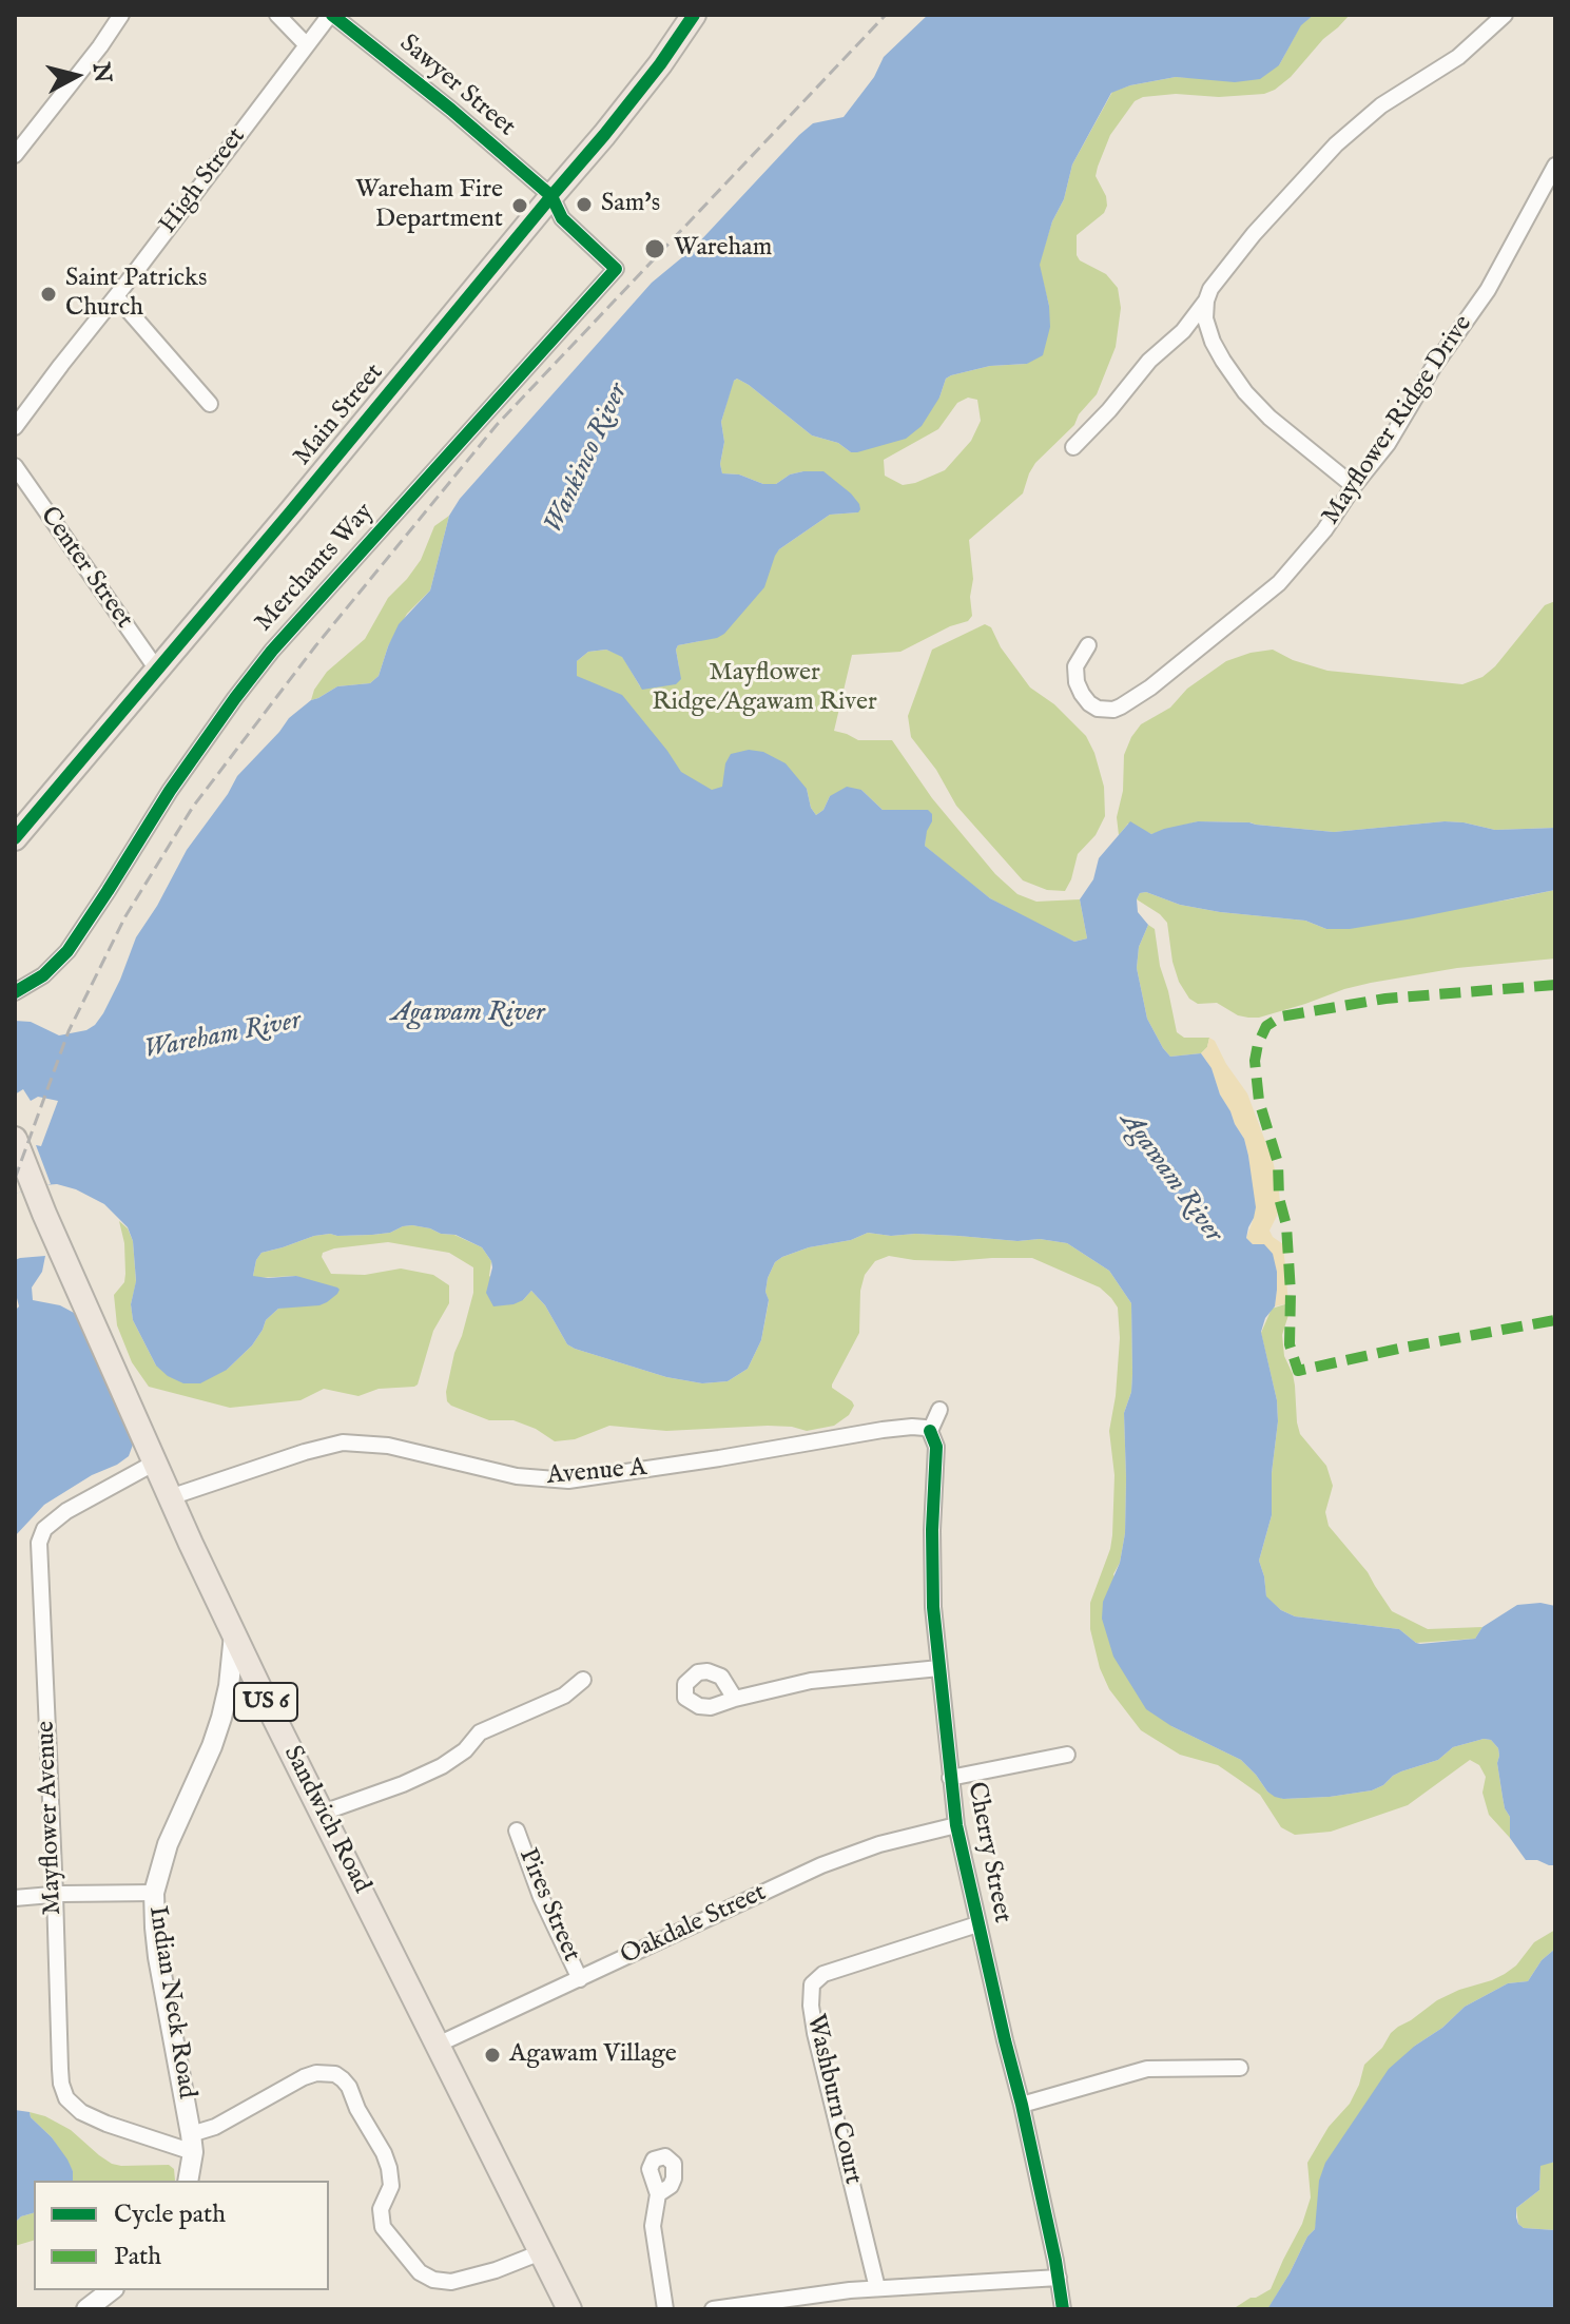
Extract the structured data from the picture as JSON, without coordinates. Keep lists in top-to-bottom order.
{
  "streets": {
    "main road": ["Main Street", "US 6", "Sandwich Road"],
    "street": [
      "Sawyer Street",
      "High Street",
      "Mayflower Ridge Drive",
      "Center Street",
      "Merchants Way",
      "Avenue A",
      "Mayflower Avenue",
      "Cherry Street",
      "Pires Street",
      "Oakdale Street",
      "Indian Neck Road",
      "Washburn Court"
    ]
  },
  "crossings": [
    ["Sawyer Street", "High Street"],
    ["Sawyer Street", "Main Street"],
    ["Sawyer Street", "Merchants Way"],
    ["Main Street", "Center Street"],
    ["Main Street", "Merchants Way"],
    ["Avenue A", "Sandwich Road"],
    ["Avenue A", "Cherry Street"],
    ["Mayflower Avenue", "Sandwich Road"],
    ["Mayflower Avenue", "Indian Neck Road"],
    ["Sandwich Road", "Oakdale Street"],
    ["Sandwich Road", "Indian Neck Road"],
    ["Cherry Street", "Oakdale Street"],
    ["Cherry Street", "Washburn Court"],
    ["Pires Street", "Oakdale Street"]
  ],
  "water": ["Wankinco River", "Agawam River", "Wareham River"],
  "parks": ["Mayflower Ridge/Agawam River"],
  "places": [
    "Sam's",
    "Wareham Fire Department",
    "Wareham",
    "Saint Patricks Church",
    "Agawam Village"
  ],
  "legend": ["Cycle path", "Path"],
  "north": "right"
}
